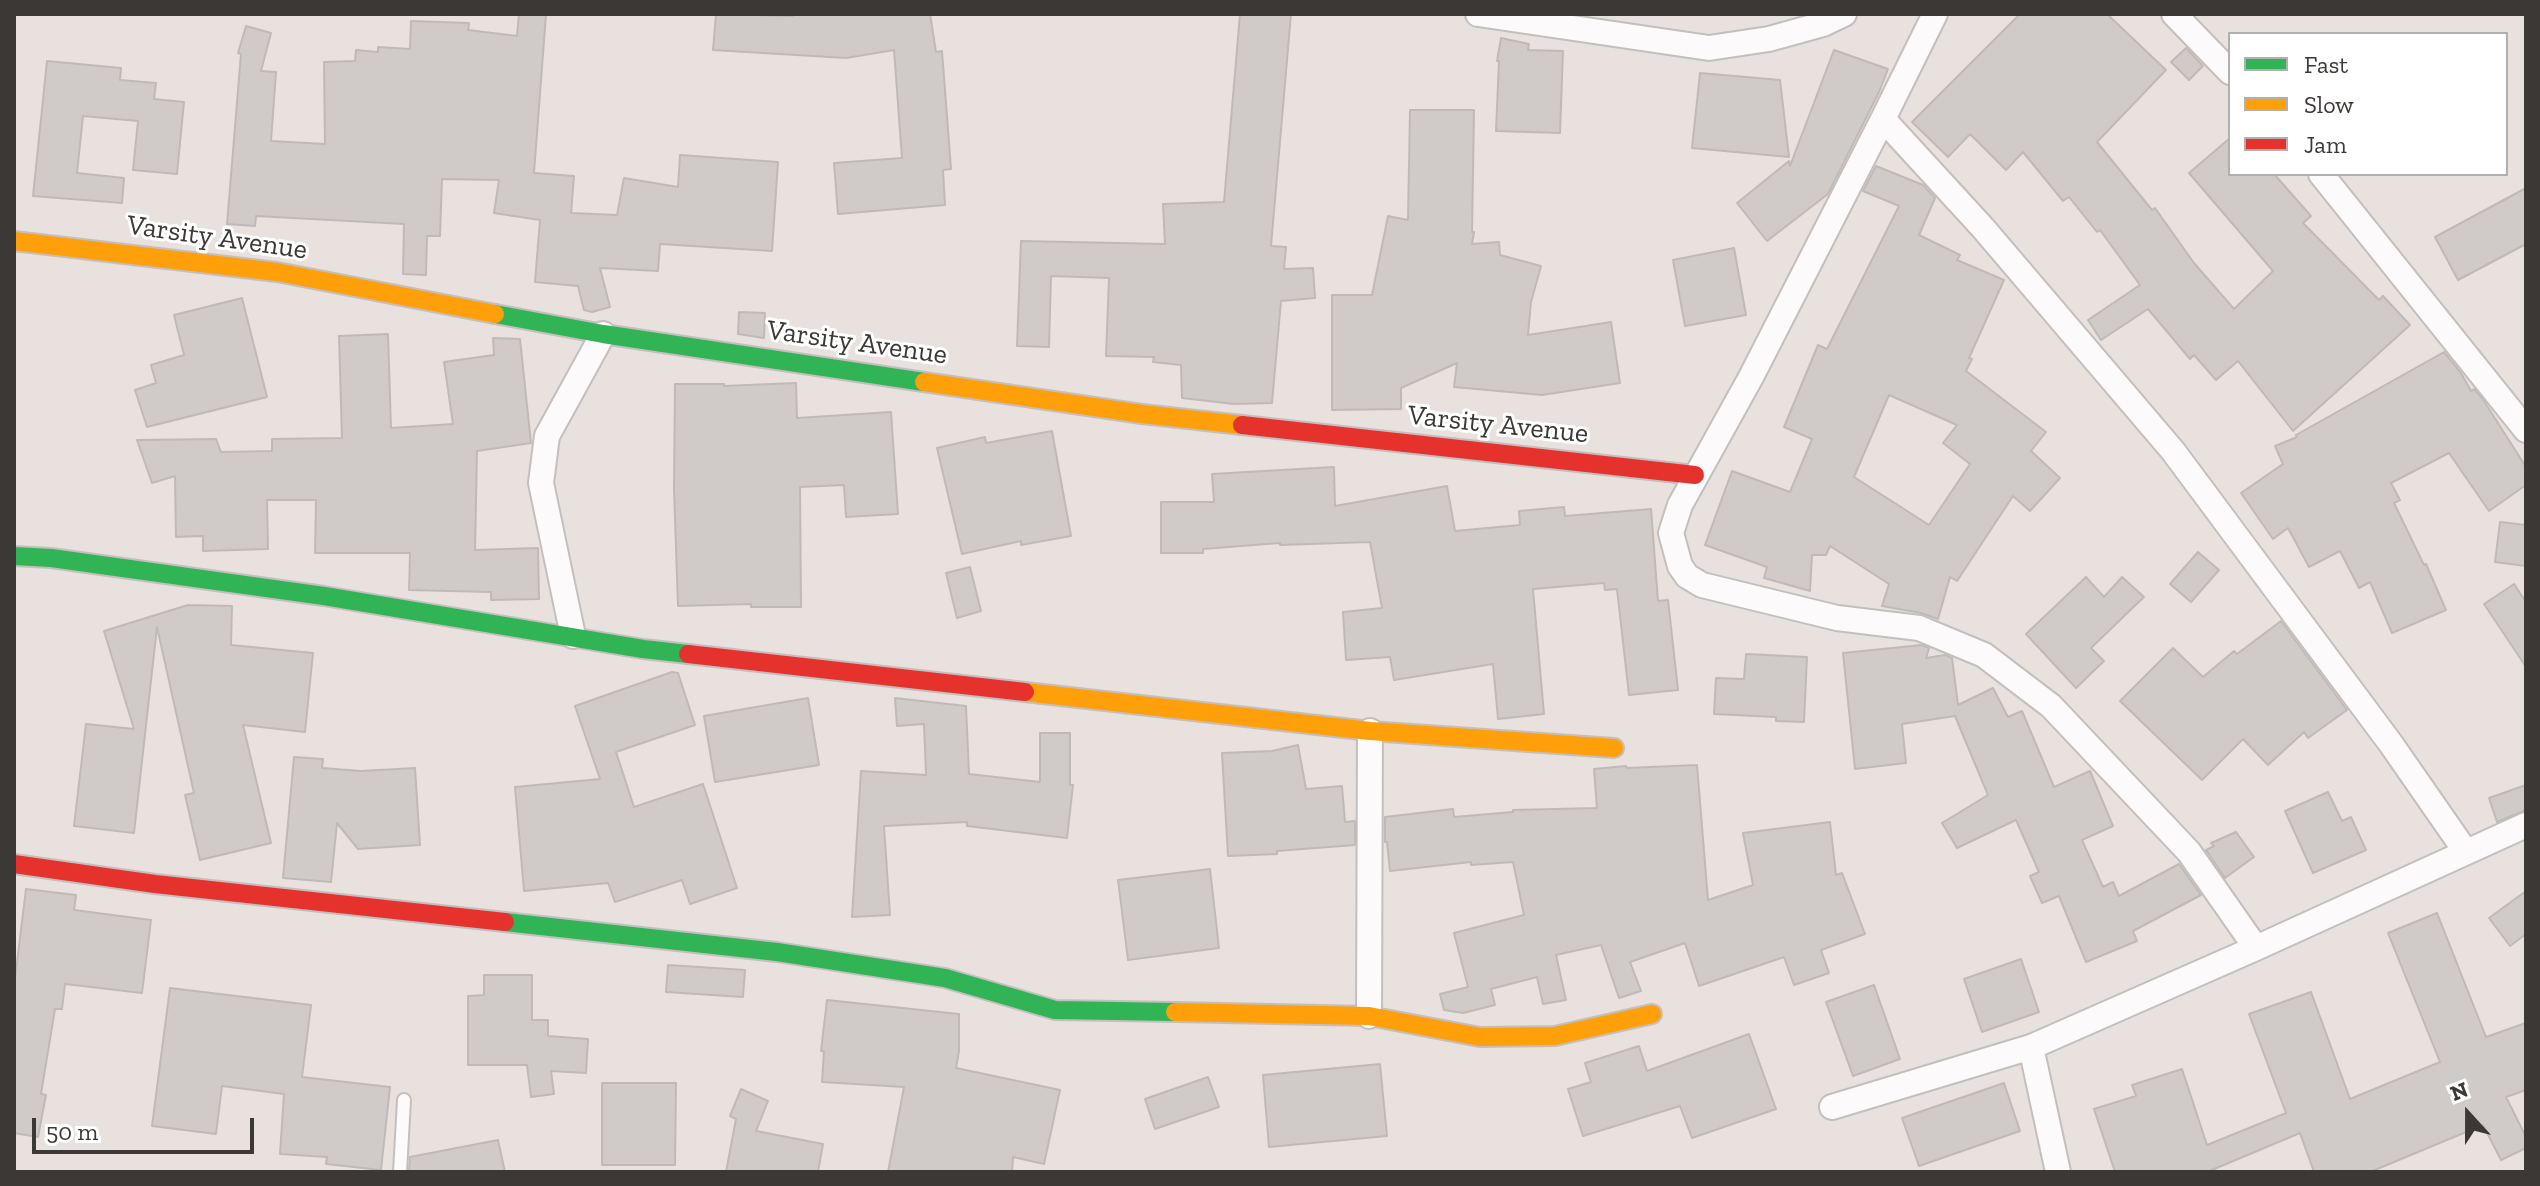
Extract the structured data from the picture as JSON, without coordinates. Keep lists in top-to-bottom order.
{
  "streets": {
    "street": ["Varsity Avenue"]
  },
  "legend": ["Fast", "Slow", "Jam"],
  "scale_bar": "50 m",
  "north": "top"
}
